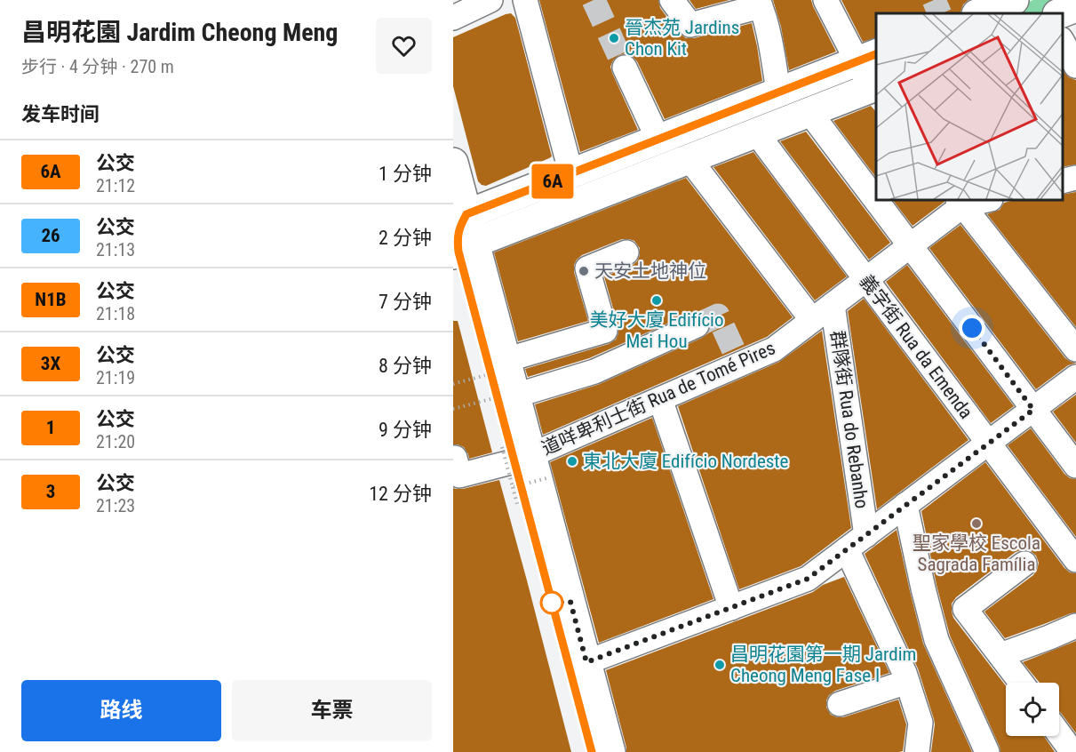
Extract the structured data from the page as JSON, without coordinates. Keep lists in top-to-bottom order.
{
  "streets": {
    "street": ["義字街 Rua da Emenda", "道咩卑利士街 Rua de Tomé Pires", "群隊街 Rua do Rebanho"]
  },
  "crossings": [
    ["義字街 Rua da Emenda", "道咩卑利士街 Rua de Tomé Pires"],
    ["道咩卑利士街 Rua de Tomé Pires", "群隊街 Rua do Rebanho"]
  ],
  "places": [
    "晉杰苑 Jardins Chon Kit",
    "天安土地神位",
    "美好大廈 Edifício Mei Hou",
    "東北大廈 Edifício Nordeste",
    "聖家學校 Escola Sagrada Família",
    "昌明花園第一期 Jardim Cheong Meng Fase I"
  ],
  "lines": ["bus line 6A"],
  "page": {
    "heading": [
      ["昌明花園 Jardim Cheong Meng", "步行 · 4 分钟 · 270 m"],
      "发车时间"
    ],
    "on_map": "6A",
    "list": [
      {
        "mark": "6A",
        "name": "公交",
        "note": "21:12",
        "value": "1 分钟"
      },
      {
        "mark": "26",
        "name": "公交",
        "note": "21:13",
        "value": "2 分钟"
      },
      {
        "mark": "N1B",
        "name": "公交",
        "note": "21:18",
        "value": "7 分钟"
      },
      {
        "mark": "3X",
        "name": "公交",
        "note": "21:19",
        "value": "8 分钟"
      },
      {
        "mark": "1",
        "name": "公交",
        "note": "21:20",
        "value": "9 分钟"
      },
      {
        "mark": "3",
        "name": "公交",
        "note": "21:23",
        "value": "12 分钟"
      }
    ],
    "buttons": ["路线", "车票"]
  }
}
